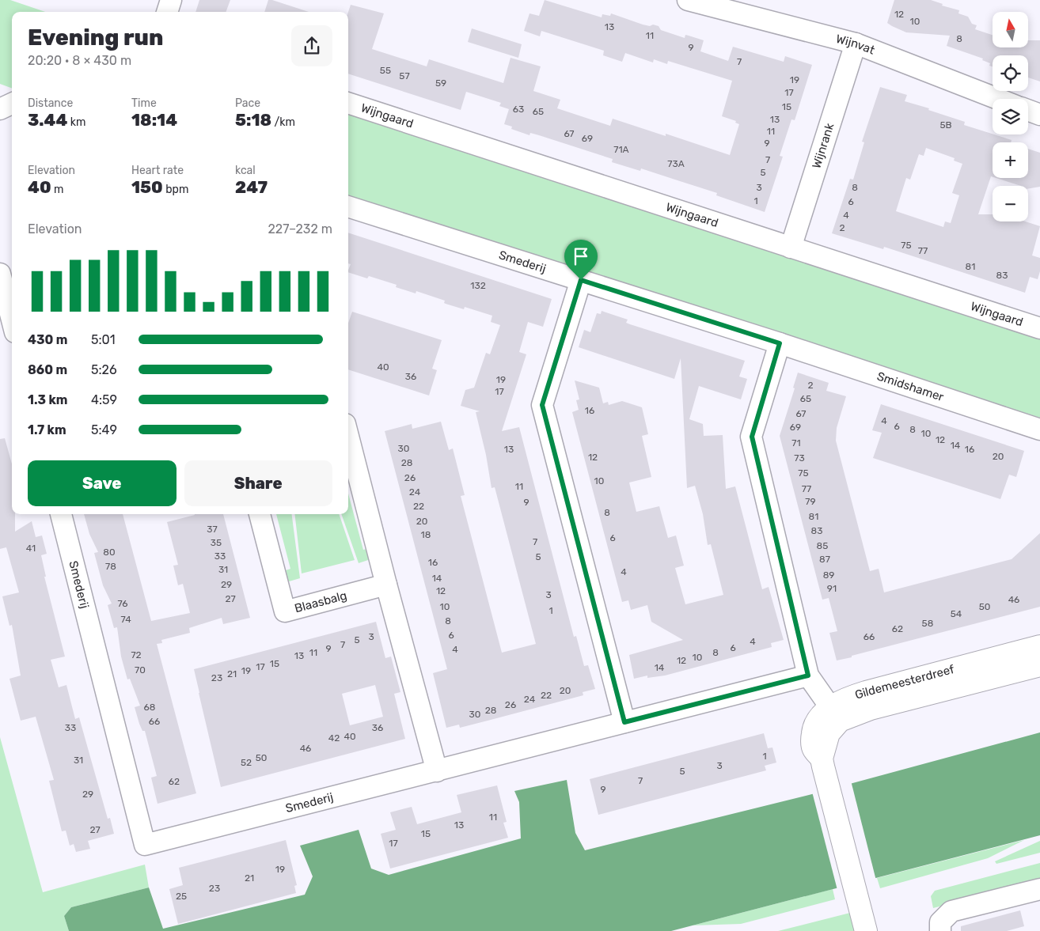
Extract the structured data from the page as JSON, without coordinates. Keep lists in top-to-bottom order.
{
  "streets": {
    "street": [
      "Wijnvat",
      "Wijngaard",
      "Wijnrank",
      "Smederij",
      "Smidshamer",
      "Blaasbalg",
      "Gildemeesterdreef"
    ]
  },
  "crossings": [
    ["Wijnvat", "Wijnrank"],
    ["Wijngaard", "Wijnrank"],
    ["Smederij", "Smidshamer"]
  ],
  "house_numbers": [
    "12",
    "10",
    "13",
    "11",
    "8",
    "9",
    "7",
    "55",
    "57",
    "19",
    "59",
    "17",
    "15",
    "63",
    "65",
    "13",
    "5B",
    "11",
    "67",
    "69",
    "9",
    "71A",
    "7",
    "73A",
    "5",
    "3",
    "8",
    "1",
    "6",
    "4",
    "2",
    "75",
    "77",
    "81",
    "83",
    "132",
    "40",
    "36",
    "19",
    "2",
    "17",
    "65",
    "16",
    "67",
    "4",
    "6",
    "69",
    "8",
    "10",
    "12",
    "71",
    "14",
    "30",
    "13",
    "16",
    "20",
    "12",
    "73",
    "28",
    "75",
    "26",
    "10",
    "11",
    "77",
    "24",
    "79",
    "9",
    "22",
    "8",
    "81",
    "20",
    "37",
    "83",
    "18",
    "6",
    "7",
    "35",
    "85",
    "41",
    "80",
    "33",
    "5",
    "87",
    "16",
    "78",
    "31",
    "4",
    "89",
    "14",
    "29",
    "91",
    "12",
    "3",
    "27",
    "46",
    "76",
    "10",
    "50",
    "1",
    "54",
    "74",
    "8",
    "58",
    "62",
    "6",
    "3",
    "66",
    "5",
    "4",
    "7",
    "6",
    "9",
    "4",
    "11",
    "8",
    "72",
    "13",
    "10",
    "12",
    "15",
    "17",
    "14",
    "70",
    "19",
    "21",
    "23",
    "20",
    "22",
    "24",
    "26",
    "68",
    "28",
    "30",
    "66",
    "33",
    "36",
    "40",
    "42",
    "46",
    "1",
    "50",
    "31",
    "52",
    "3",
    "5",
    "7",
    "62",
    "9",
    "29",
    "11",
    "13",
    "27",
    "15",
    "17",
    "19",
    "21",
    "23",
    "25"
  ],
  "north": "top",
  "page": {
    "map_buttons": ["+", "−"],
    "heading": ["Evening run", "20:20 · 8 × 430 m"],
    "stats": [
      ["Distance", "3.44 km"],
      ["Time", "18:14"],
      ["Pace", "5:18 /km"],
      ["Elevation", "40 m"],
      ["Heart rate", "150 bpm"],
      ["kcal", "247"]
    ],
    "chart": ["Elevation", "227–232 m"],
    "list": [
      {
        "name": "430 m",
        "note": "5:01"
      },
      {
        "name": "860 m",
        "note": "5:26"
      },
      {
        "name": "1.3 km",
        "note": "4:59"
      },
      {
        "name": "1.7 km",
        "note": "5:49"
      }
    ],
    "buttons": ["Save", "Share"]
  }
}
